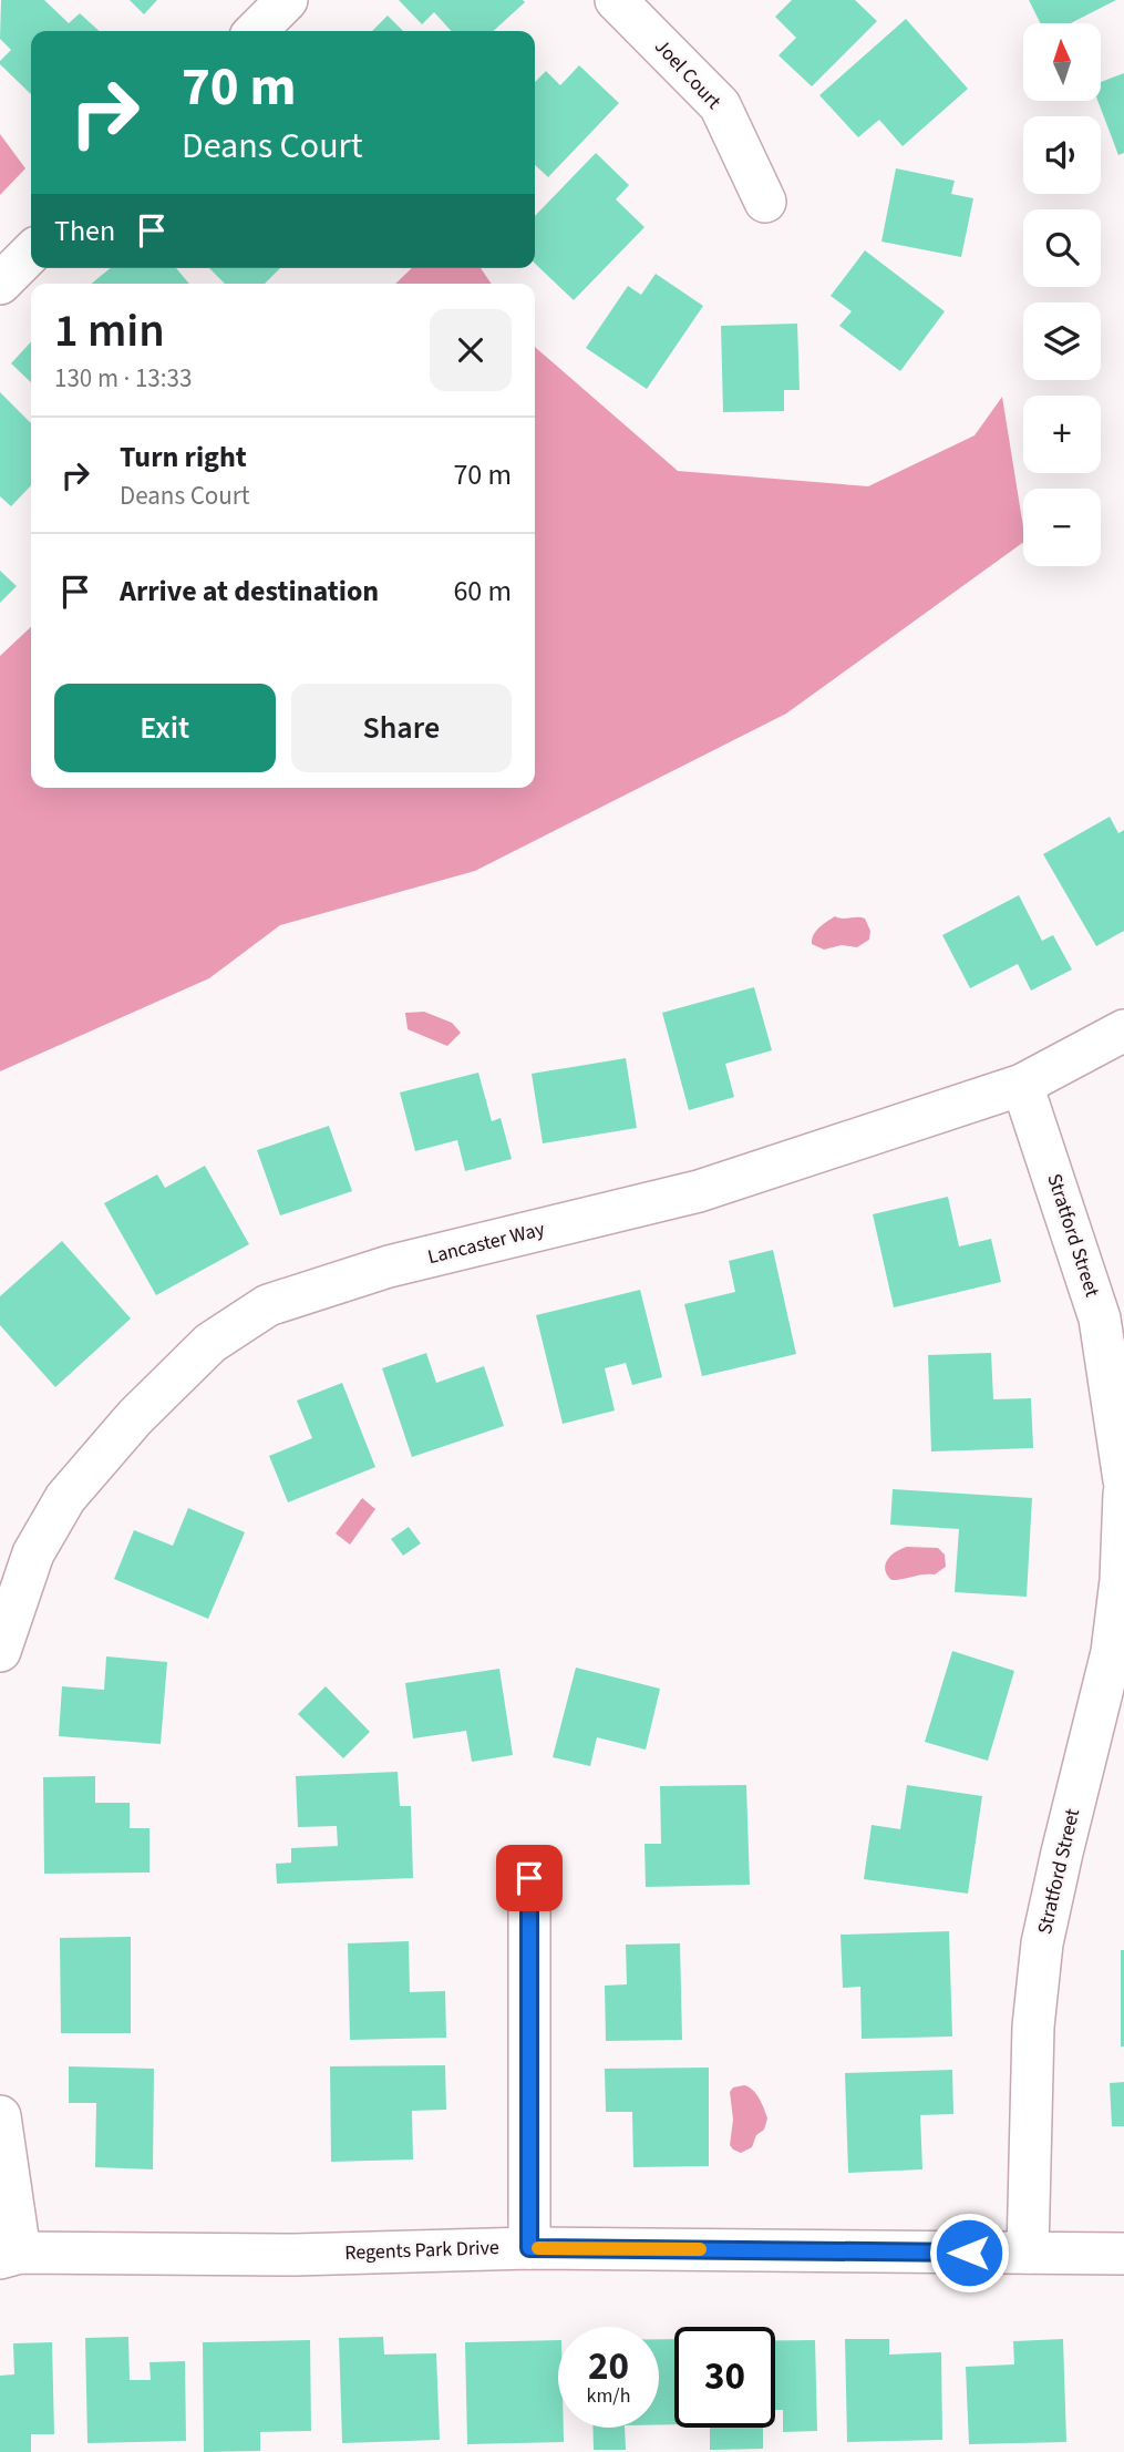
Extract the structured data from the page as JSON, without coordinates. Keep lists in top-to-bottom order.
{
  "streets": {
    "street": [
      "Joel Court",
      "Stratford Street",
      "Lancaster Way",
      "Regents Park Drive"
    ]
  },
  "crossings": [
    ["Stratford Street", "Lancaster Way"],
    ["Stratford Street", "Regents Park Drive"]
  ],
  "north": "top",
  "page": {
    "map_buttons": ["+", "−"],
    "turn": ["70 m", "Deans Court"],
    "then": "Then",
    "heading": ["1 min", "130 m · 13:33"],
    "list": [
      {
        "name": "Turn right",
        "note": "Deans Court",
        "value": "70 m"
      },
      {
        "name": "Arrive at destination",
        "value": "60 m"
      }
    ],
    "buttons": ["Exit", "Share"],
    "speed": "20 km/h",
    "limit": "30"
  }
}
